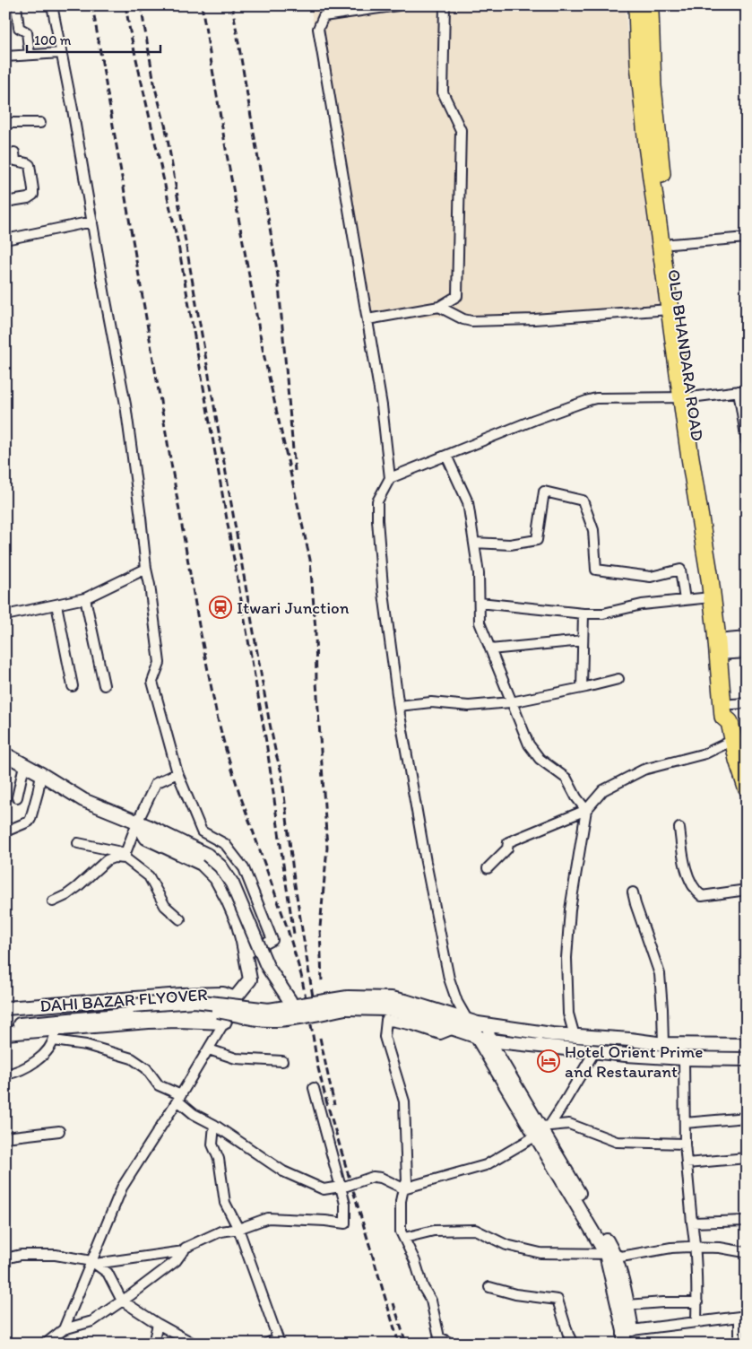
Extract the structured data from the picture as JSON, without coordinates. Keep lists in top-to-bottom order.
{
  "streets": {
    "highway": ["OLD BHANDARA ROAD"],
    "street": ["DAHI BAZAR FLYOVER"]
  },
  "places": {
    "station": ["Itwari Junction"],
    "hotel": ["Hotel Orient Prime and Restaurant"]
  },
  "scale_bar": "100 m"
}
